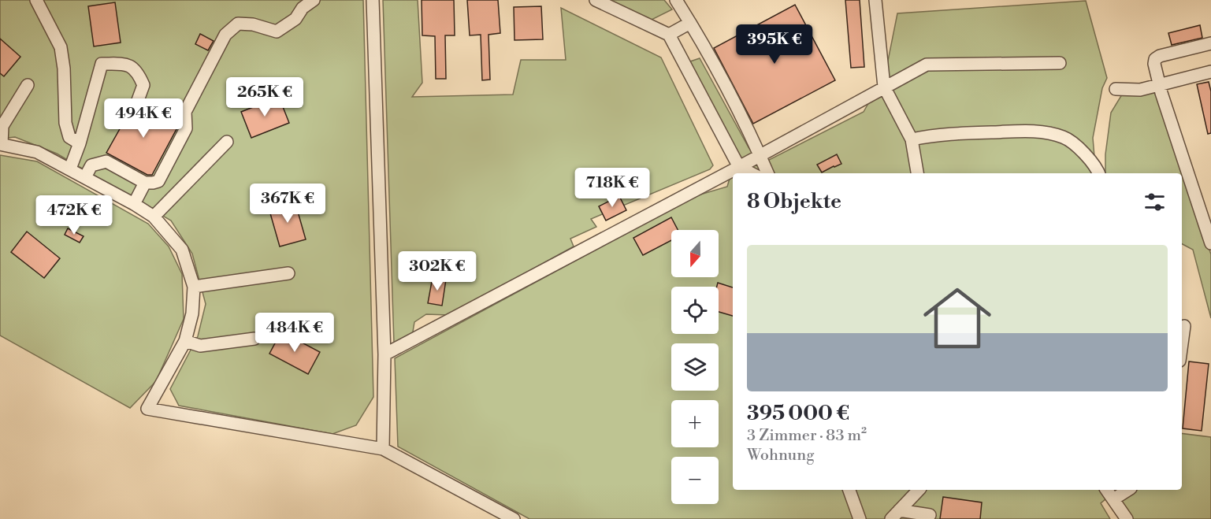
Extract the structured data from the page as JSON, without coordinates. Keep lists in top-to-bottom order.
{
  "north": "bottom",
  "page": {
    "price": [
      "395K €",
      "265K €",
      "494K €",
      "718K €",
      "367K €",
      "472K €",
      "302K €",
      "484K €"
    ],
    "heading": "8 Objekte",
    "map_buttons": ["+", "−"],
    "list": [
      {
        "name": "395 000 €",
        "note": "3 Zimmer · 83 m² · Wohnung"
      }
    ]
  }
}
